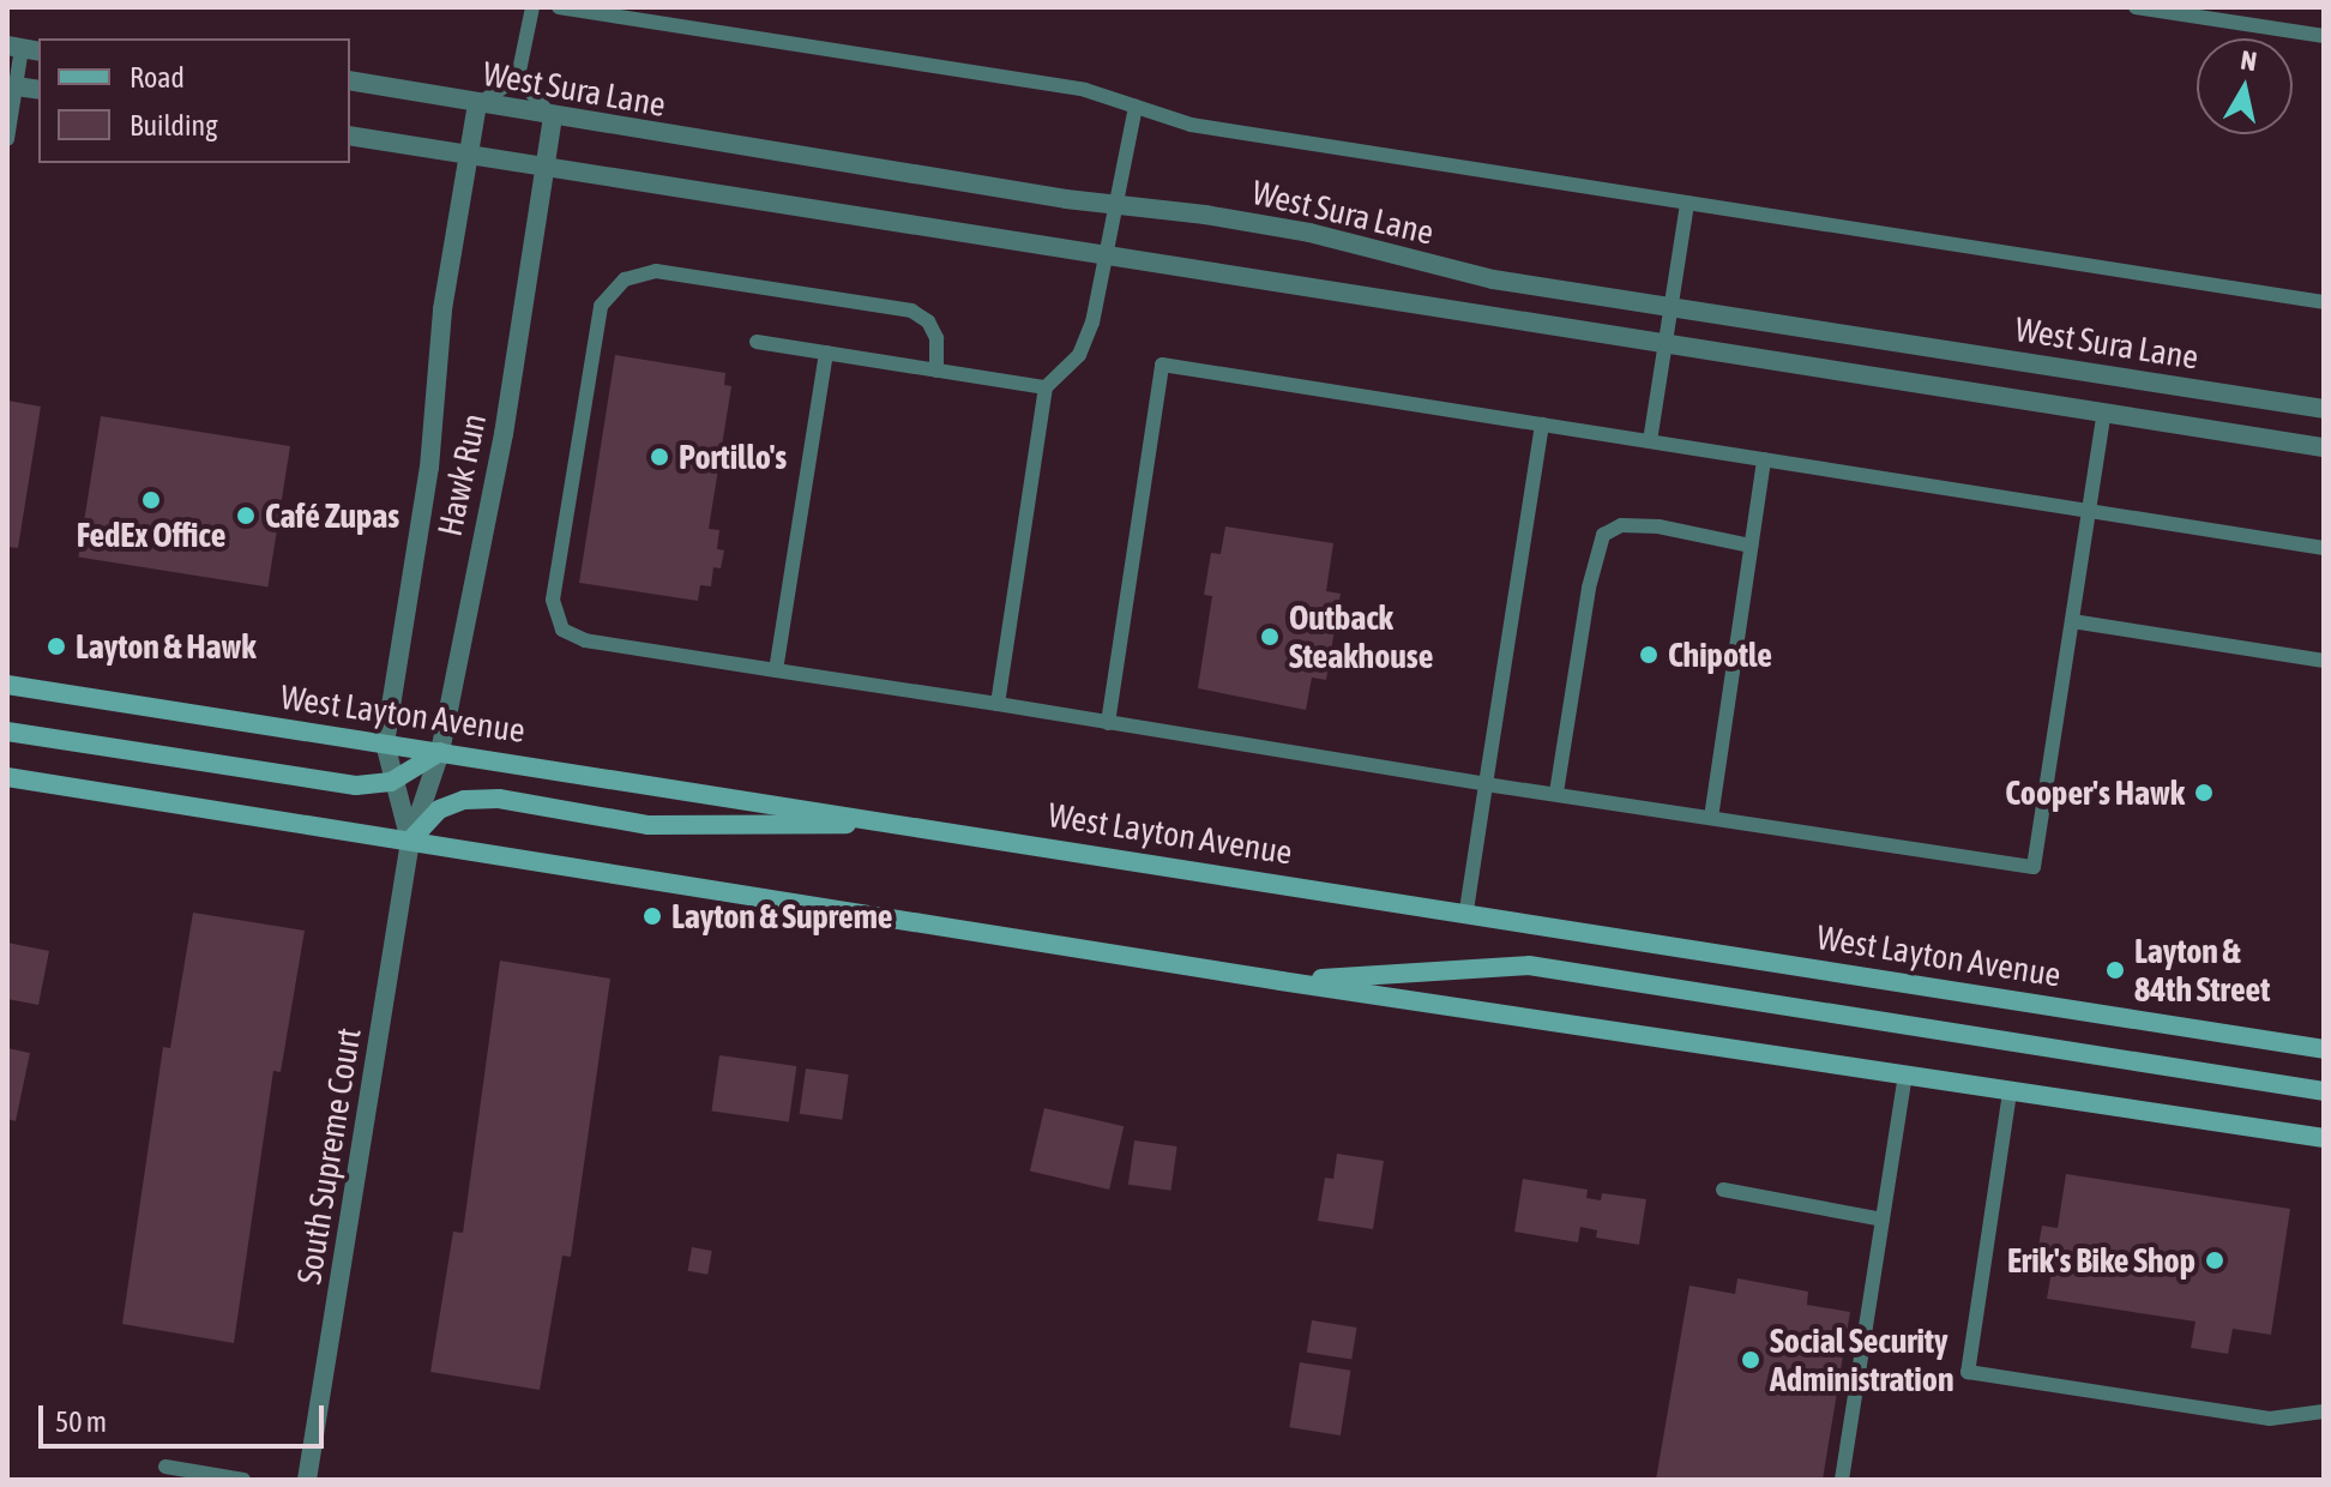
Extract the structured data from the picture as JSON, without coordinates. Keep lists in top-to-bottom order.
{
  "streets": {
    "main road": ["West Layton Avenue"],
    "street": ["West Sura Lane", "Hawk Run", "South Supreme Court"]
  },
  "crossings": [
    ["West Sura Lane", "Hawk Run"],
    ["Hawk Run", "West Layton Avenue"],
    ["Hawk Run", "South Supreme Court"]
  ],
  "places": [
    "Portillo's",
    "FedEx Office",
    "Café Zupas",
    "Outback Steakhouse",
    "Layton & Hawk",
    "Chipotle",
    "Cooper's Hawk",
    "Layton & Supreme",
    "Layton & 84th Street",
    "Erik's Bike Shop",
    "Social Security Administration"
  ],
  "legend": ["Road", "Building"],
  "scale_bar": "50 m",
  "north": "top"
}
